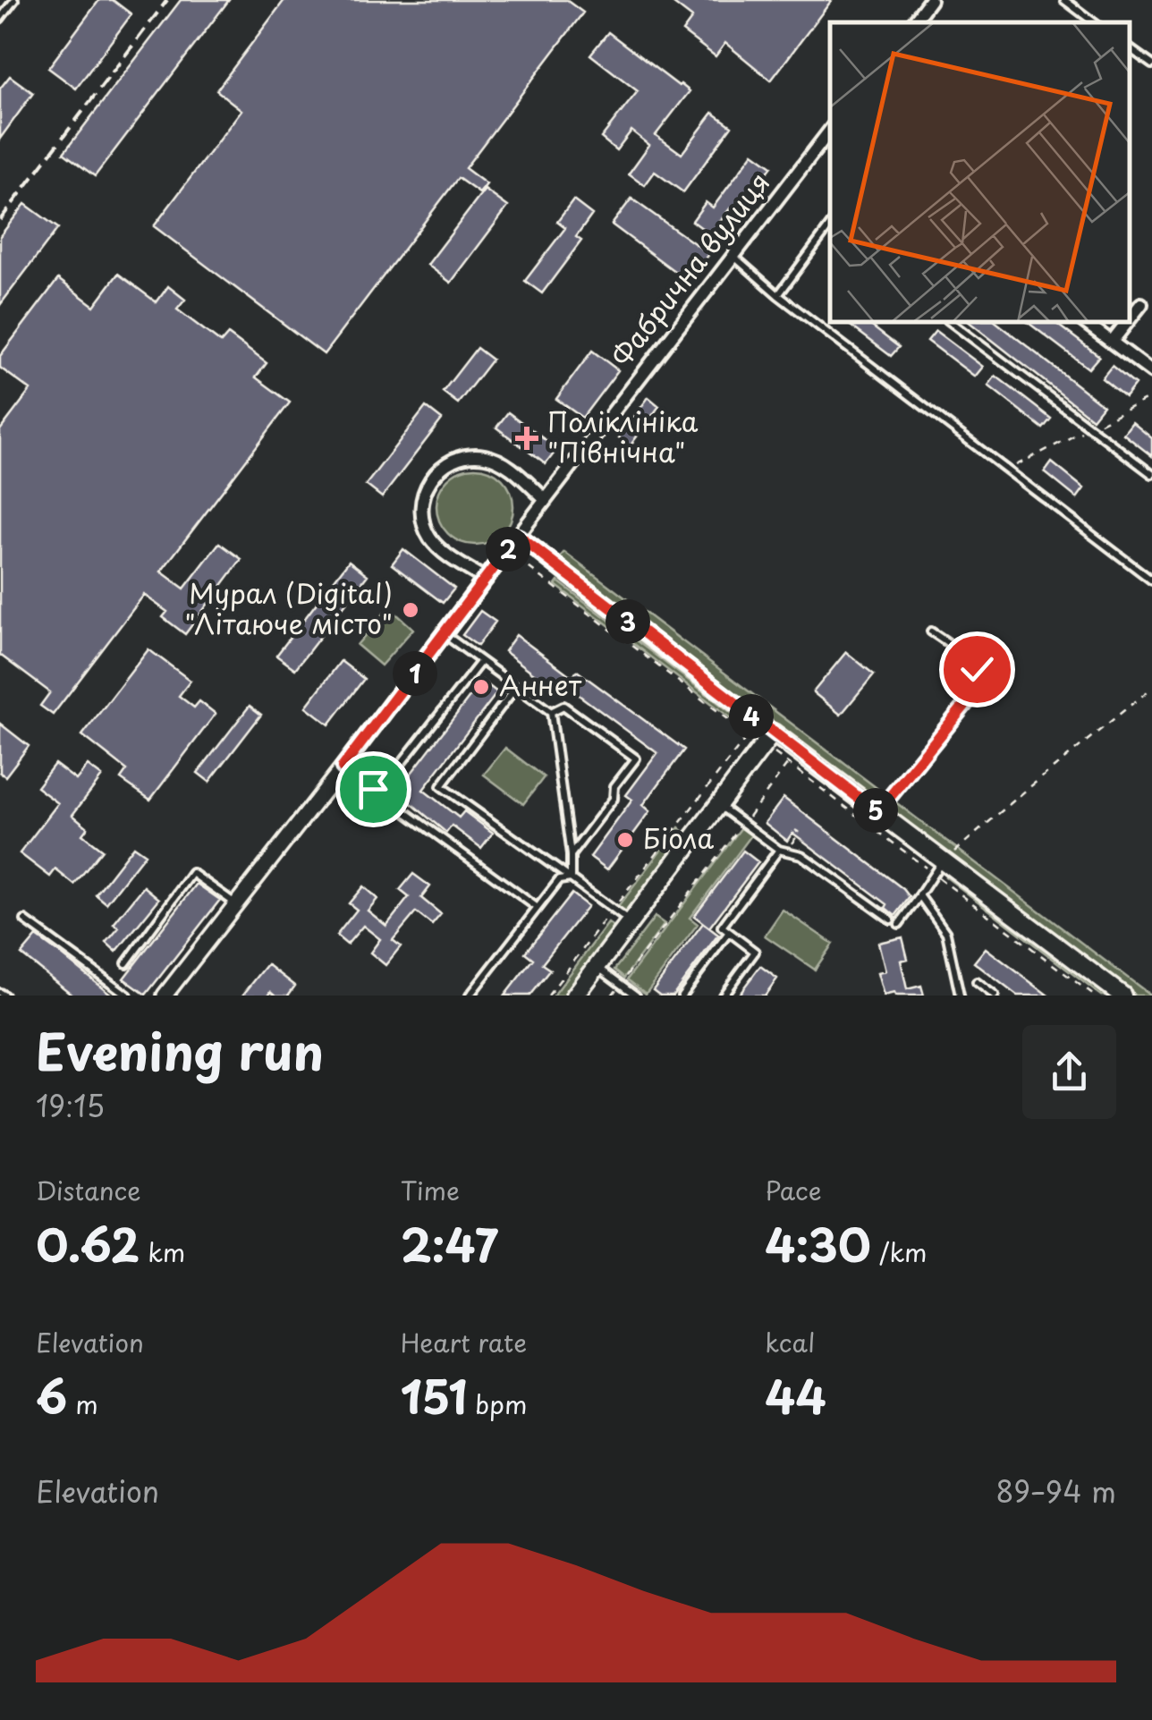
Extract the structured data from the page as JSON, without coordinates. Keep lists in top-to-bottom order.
{
  "streets": {
    "street": ["Фабрична вулиця"]
  },
  "places": {
    "health": ["Поліклініка \"Північна\""],
    "other": ["Мурал (Digital) \"Літаюче місто\"", "Аннет", "Біола"]
  },
  "page": {
    "pins": [
      "2",
      "3",
      "1",
      "4",
      "5"
    ],
    "heading": ["Evening run", "19:15"],
    "stats": [
      ["Distance", "0.62 km"],
      ["Time", "2:47"],
      ["Pace", "4:30 /km"],
      ["Elevation", "6 m"],
      ["Heart rate", "151 bpm"],
      ["kcal", "44"]
    ],
    "chart": ["Elevation", "89–94 m"]
  }
}
